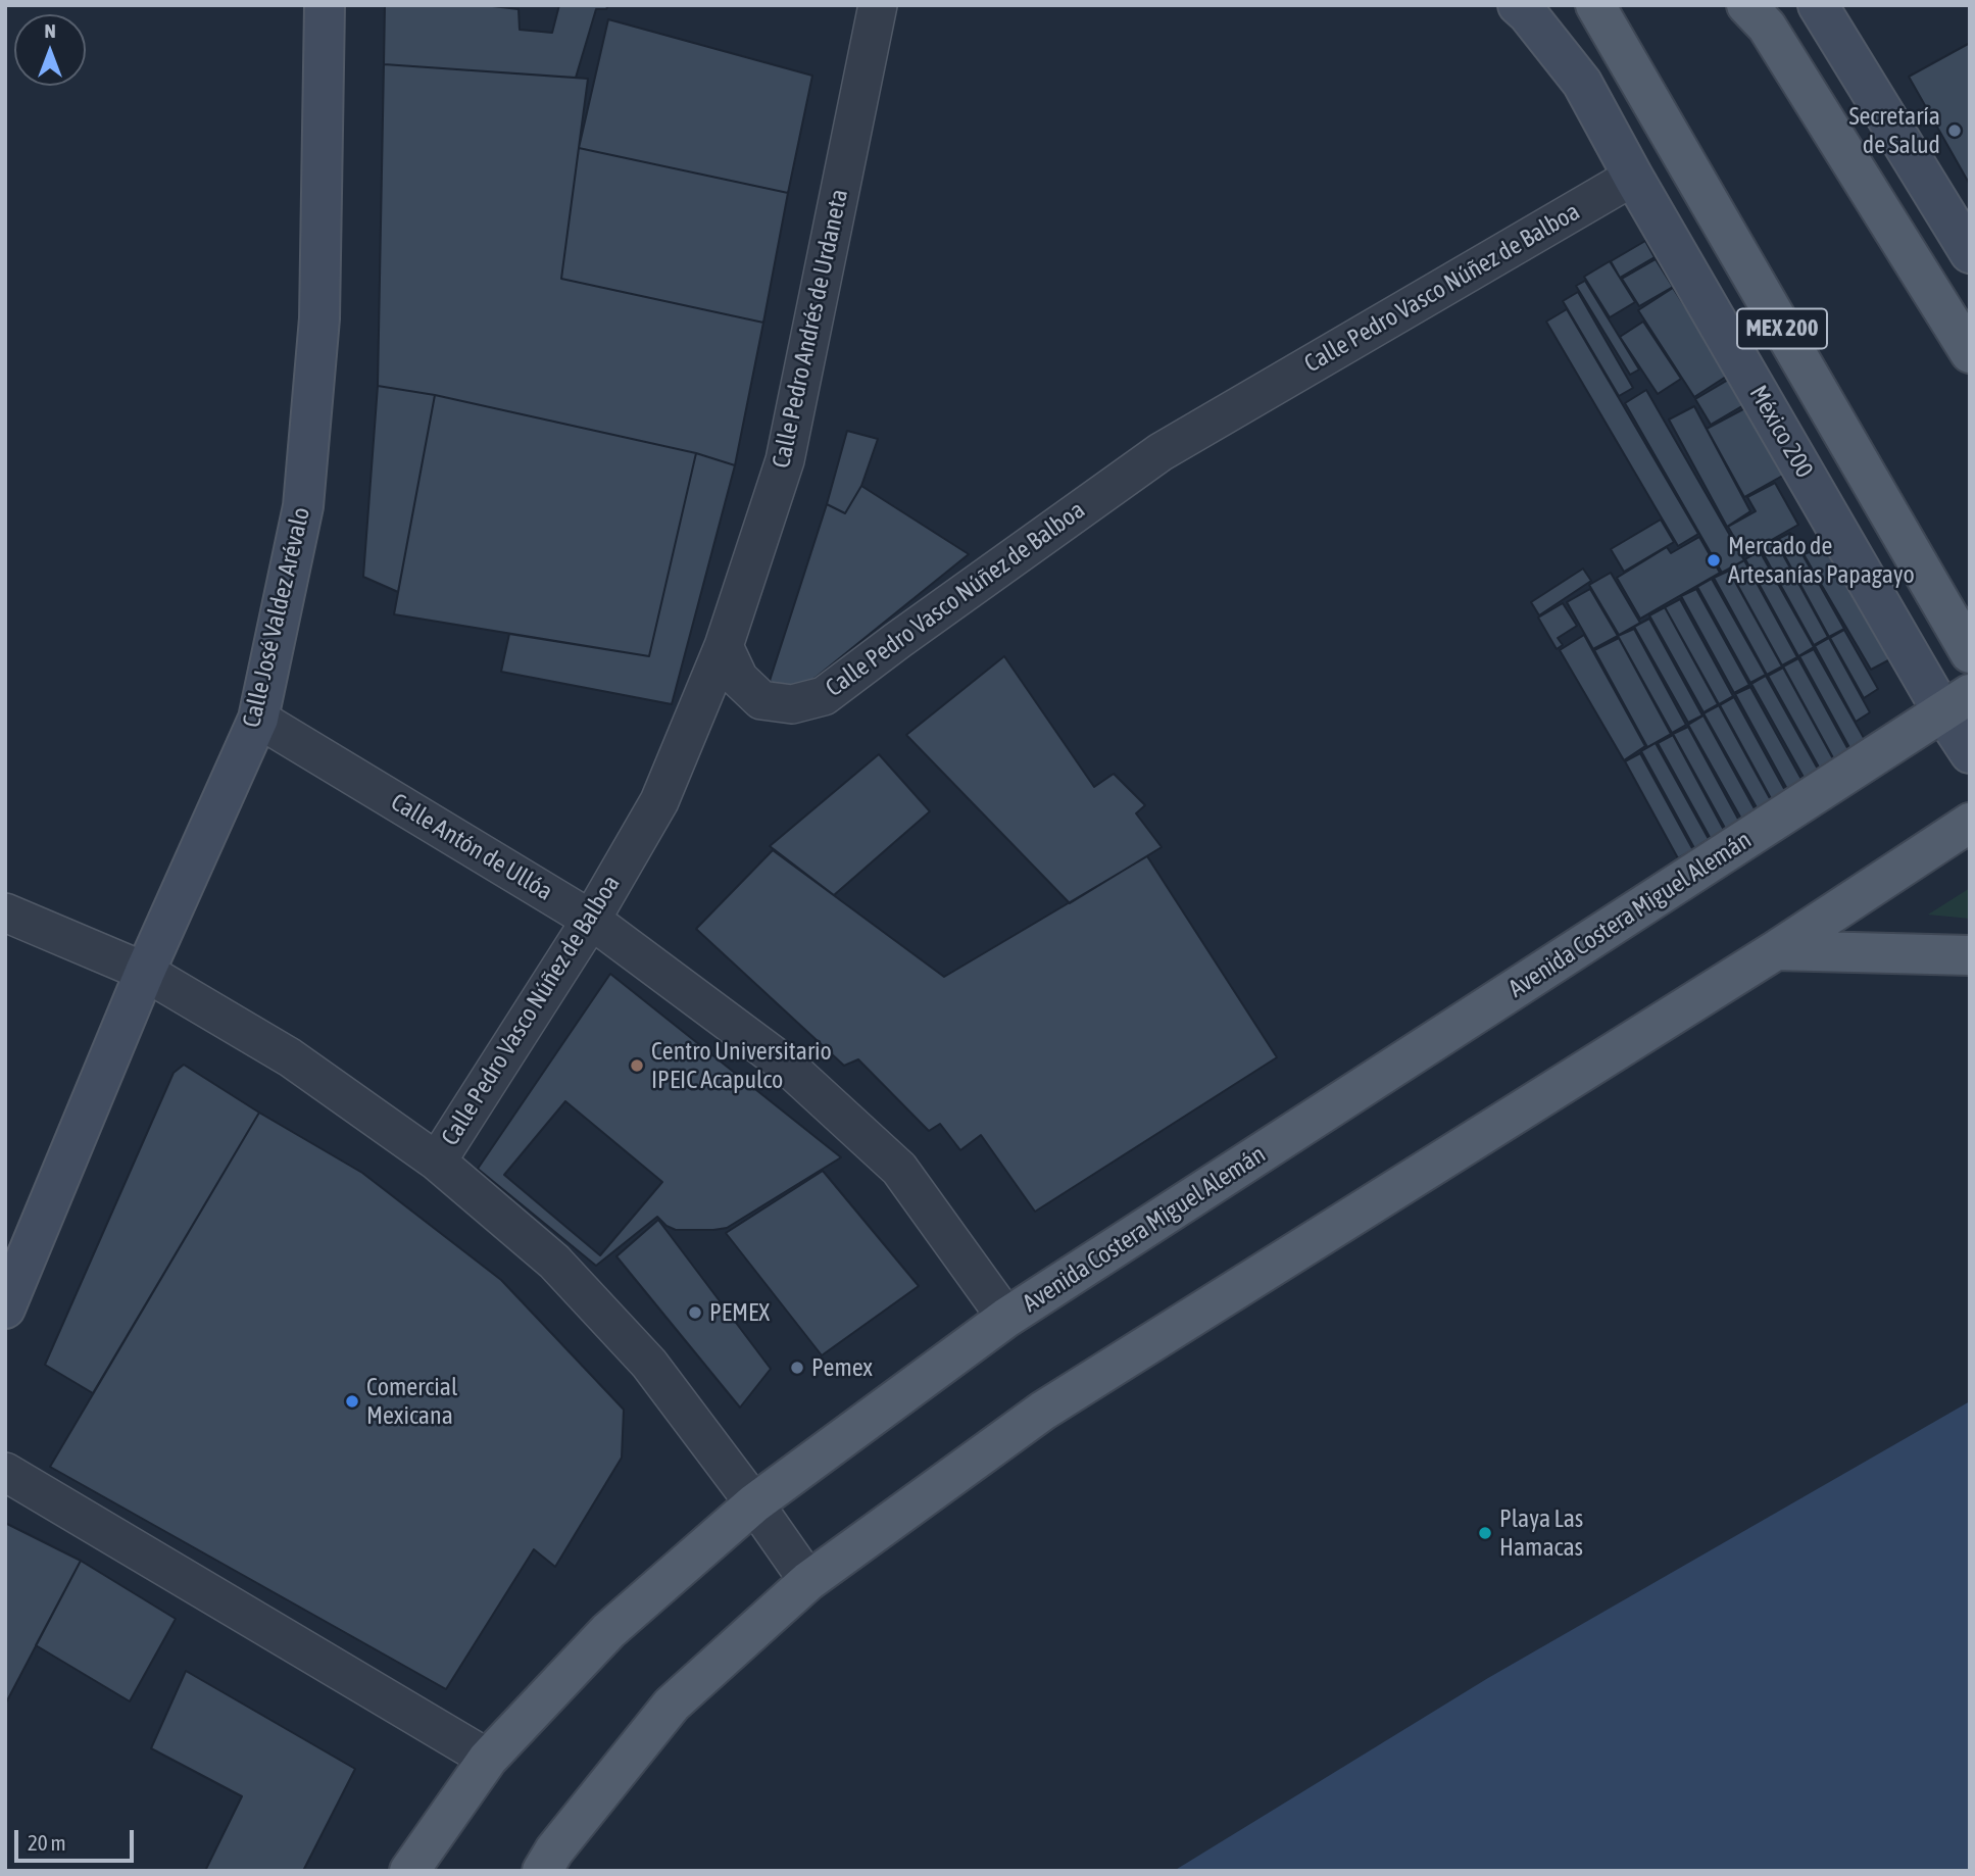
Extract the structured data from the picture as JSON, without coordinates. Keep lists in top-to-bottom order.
{
  "streets": {
    "main road": ["MEX 200", "Avenida Costera Miguel Alemán"],
    "street": [
      "Calle Pedro Vasco Núñez de Balboa",
      "Calle Pedro Andrés de Urdaneta",
      "México 200",
      "Calle José Valdez Arévalo",
      "Calle Antón de Ullóa"
    ]
  },
  "crossings": [
    ["Calle Pedro Vasco Núñez de Balboa", "Calle Pedro Andrés de Urdaneta"],
    ["Calle Pedro Vasco Núñez de Balboa", "México 200"],
    ["Calle Pedro Vasco Núñez de Balboa", "Calle Antón de Ullóa"],
    ["México 200", "Avenida Costera Miguel Alemán"],
    ["Calle José Valdez Arévalo", "Calle Antón de Ullóa"],
    ["Calle Antón de Ullóa", "Avenida Costera Miguel Alemán"]
  ],
  "places": [
    "Secretaría de Salud",
    "Mercado de Artesanías Papagayo",
    "Centro Universitario IPEIC Acapulco",
    "PEMEX",
    "Pemex",
    "Comercial Mexicana",
    "Playa Las Hamacas"
  ],
  "scale_bar": "20 m",
  "north": "top"
}
